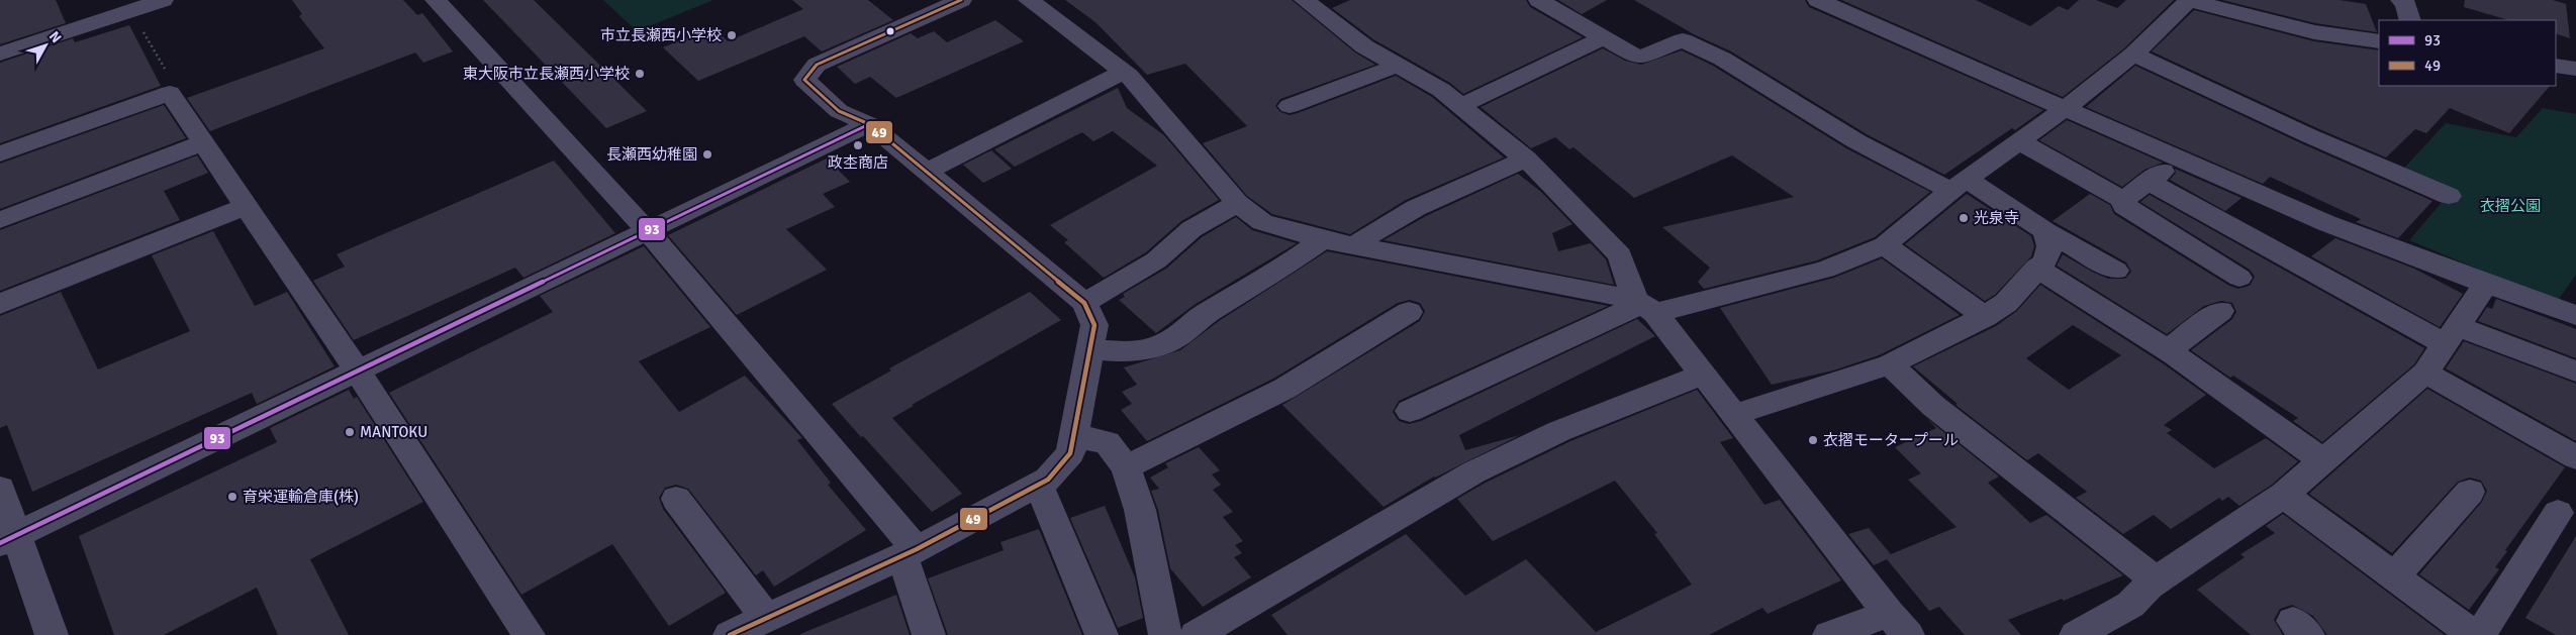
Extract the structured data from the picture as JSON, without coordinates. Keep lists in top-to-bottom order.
{
  "parks": ["衣摺公園"],
  "places": [
    "市立長瀬西小学校",
    "東大阪市立長瀬西小学校",
    "政杢商店",
    "長瀬西幼稚園",
    "光泉寺",
    "MANTOKU",
    "衣摺モータープール",
    "育栄運輸倉庫(株)"
  ],
  "lines": ["transit line 49", "transit line 93"],
  "legend": ["93", "49"],
  "north": "top right"
}
